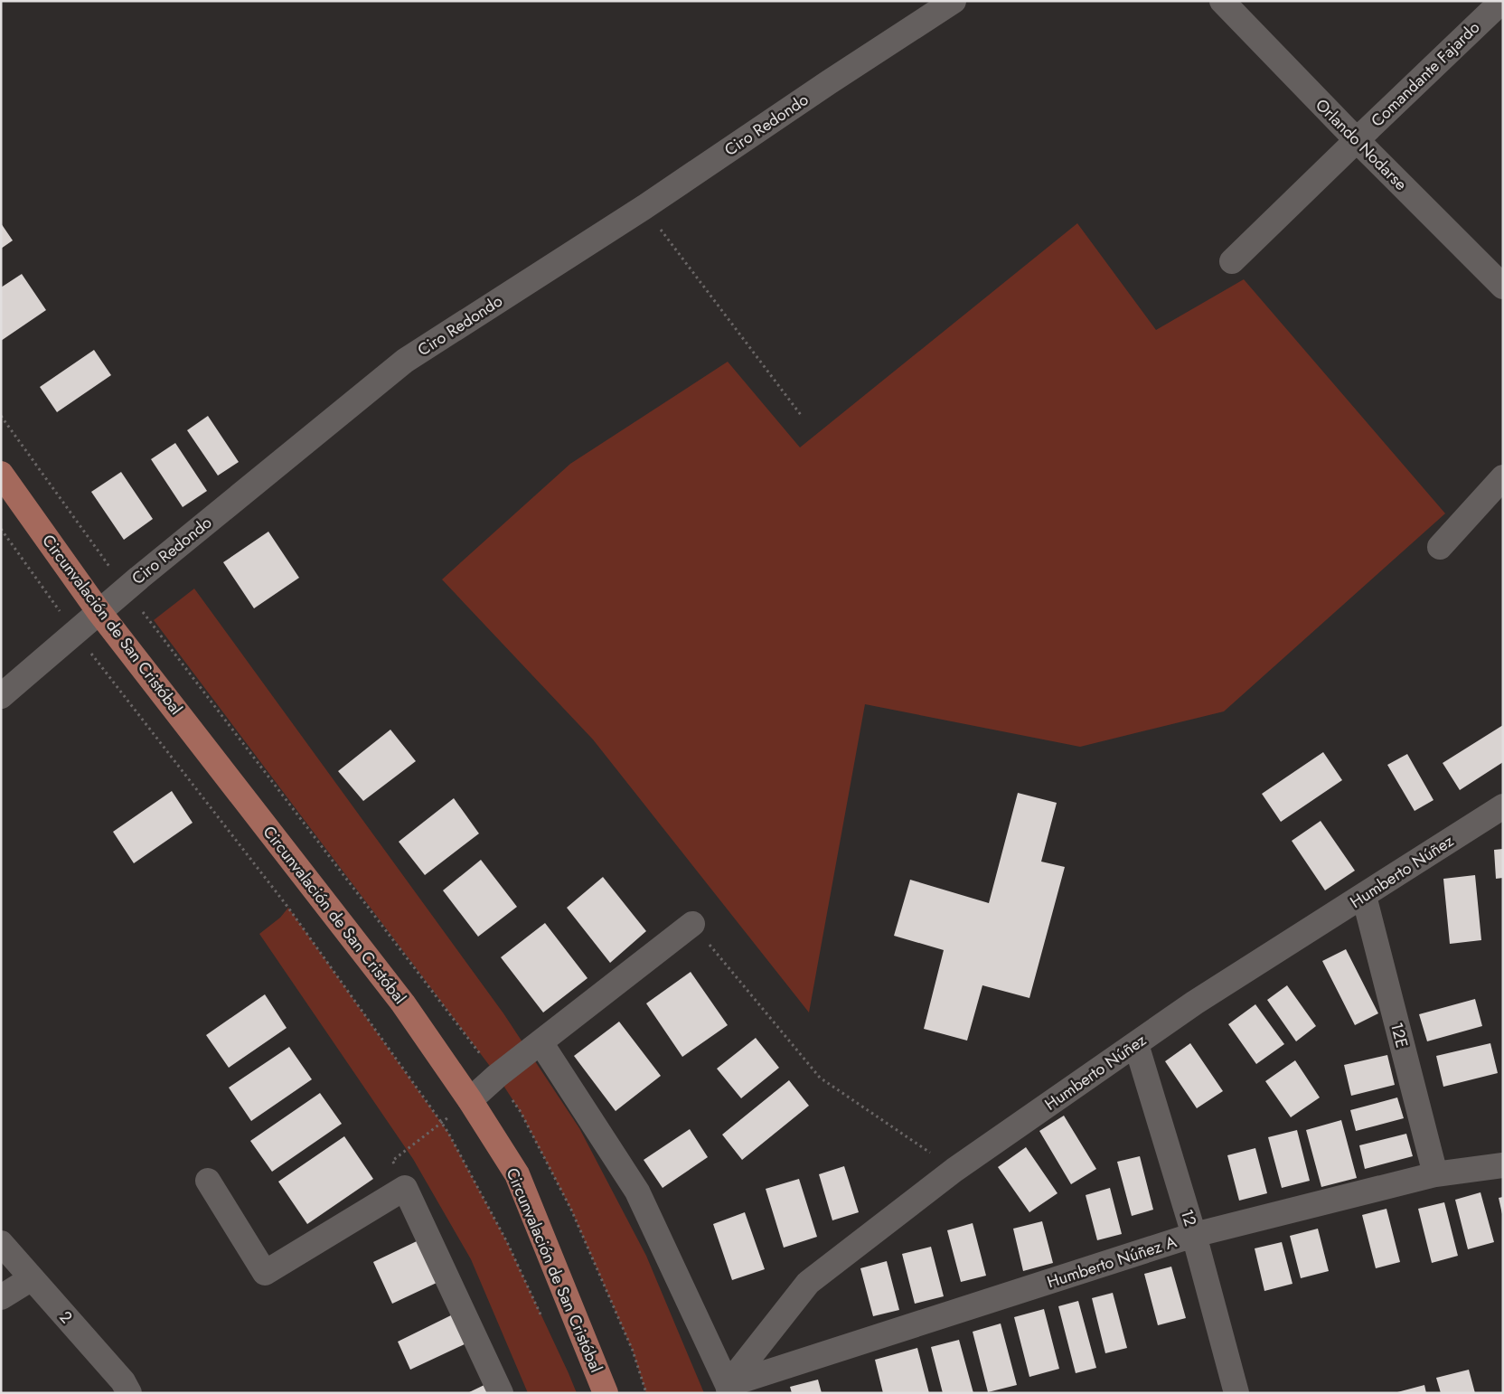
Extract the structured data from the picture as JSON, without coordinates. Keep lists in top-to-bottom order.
{
  "streets": {
    "main road": ["Circunvalación de San Cristóbal"],
    "street": [
      "Comandante Fajardo",
      "Ciro Redondo",
      "Orlando Nodarse",
      "Humberto Núñez",
      "12E",
      "12",
      "Humberto Núñez A",
      "2"
    ]
  },
  "crossings": [
    ["Comandante Fajardo", "Orlando Nodarse"],
    ["Ciro Redondo", "Circunvalación de San Cristóbal"],
    ["Humberto Núñez", "12E"],
    ["Humberto Núñez", "12"],
    ["Humberto Núñez", "Humberto Núñez A"],
    ["12E", "Humberto Núñez A"],
    ["12", "Humberto Núñez A"]
  ]
}
